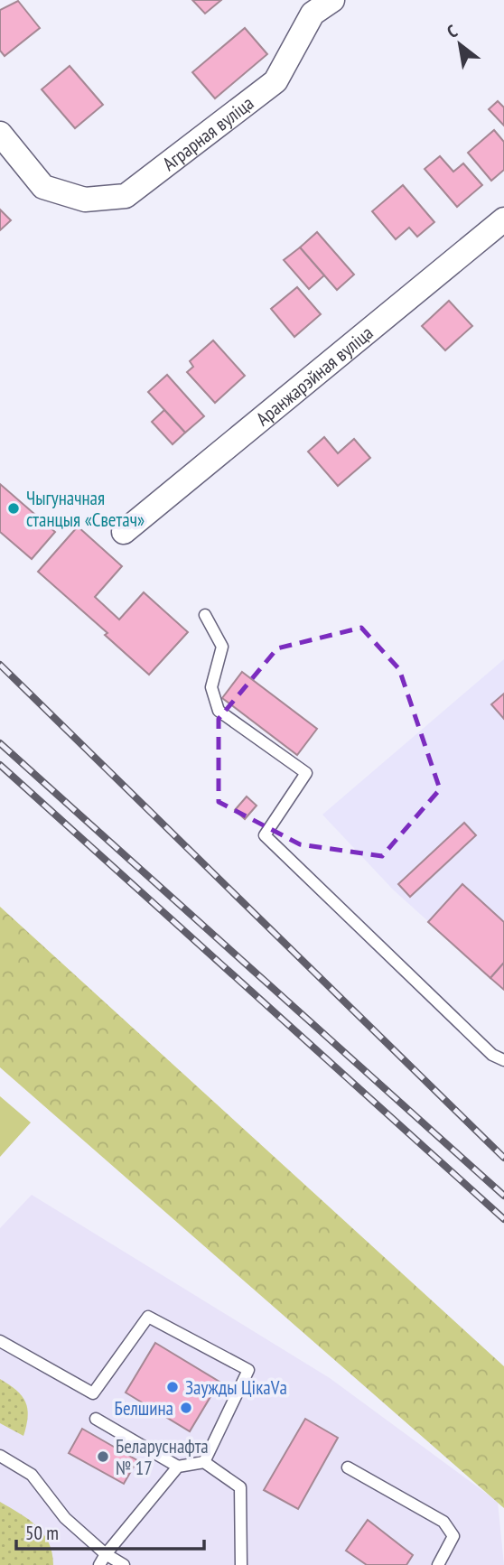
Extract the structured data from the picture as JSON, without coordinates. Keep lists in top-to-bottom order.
{
  "streets": {
    "street": ["Аграрная вуліца", "Аранжарэйная вуліца"]
  },
  "places": [
    "Чыгуначная станцыя «Светач»",
    "Заужды ЦікаVа",
    "Белшина",
    "Беларуснафта № 17"
  ],
  "scale_bar": "50 m",
  "north": "top left"
}
